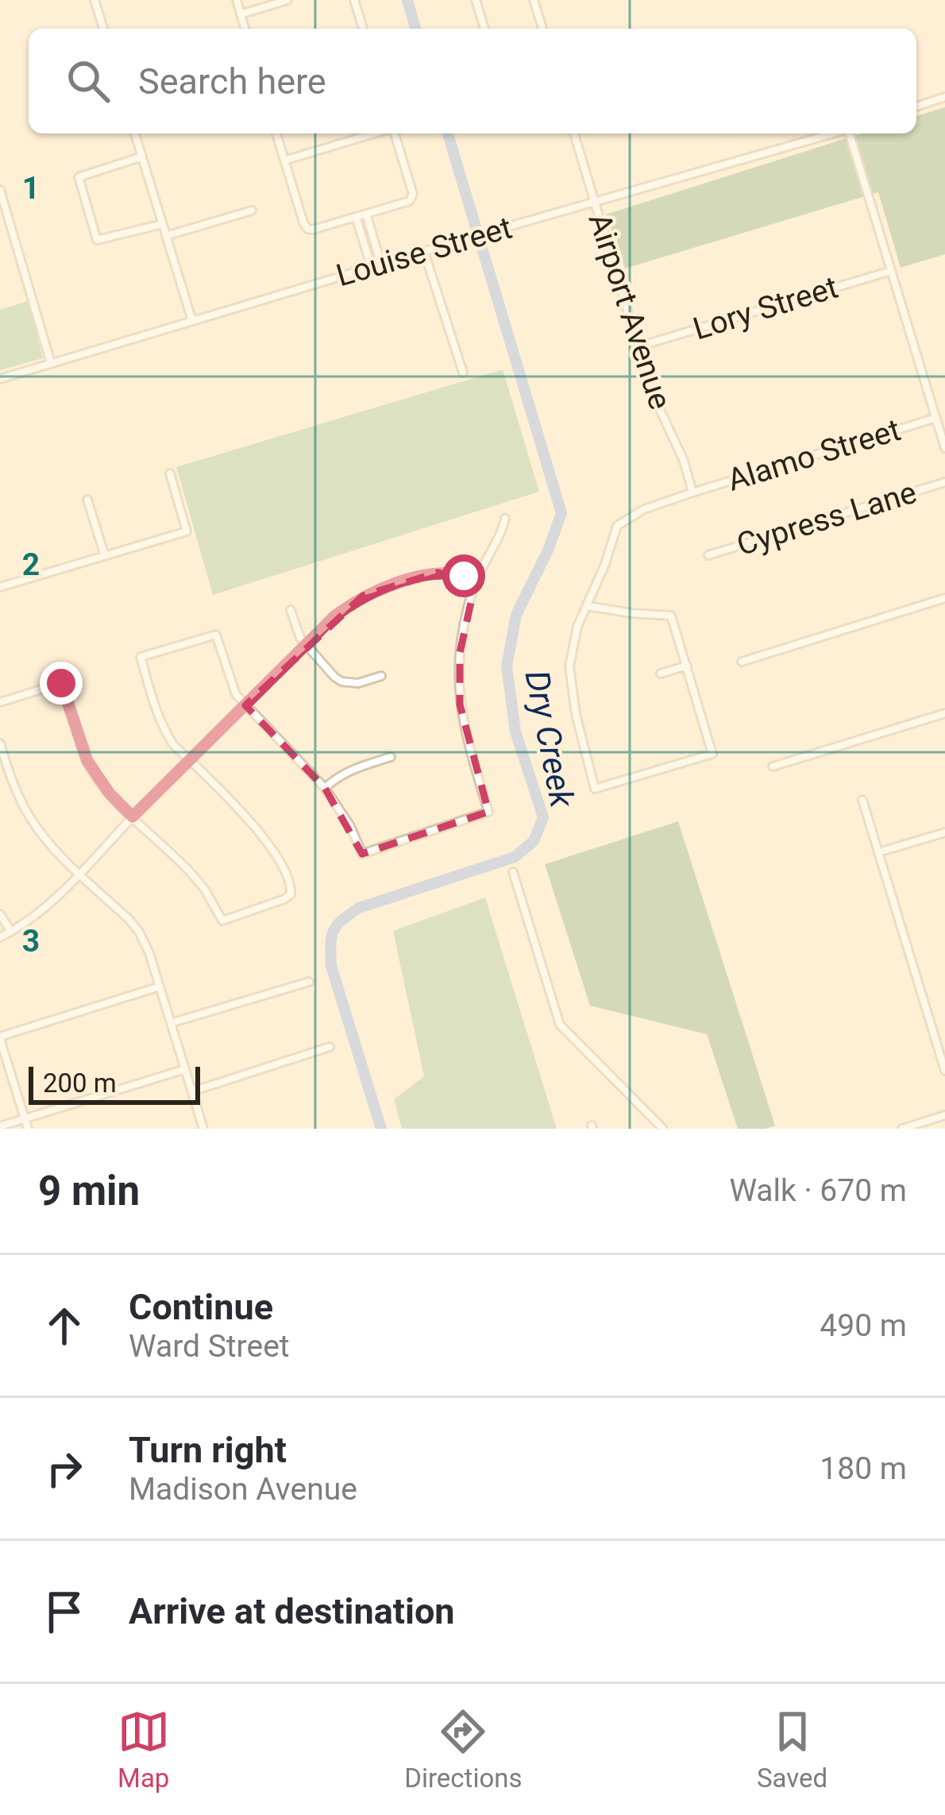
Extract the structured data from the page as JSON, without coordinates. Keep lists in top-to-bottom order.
{
  "streets": {
    "street": [
      "Louise Street",
      "Lory Street",
      "Airport Avenue",
      "Alamo Street",
      "Cypress Lane"
    ]
  },
  "crossings": [
    ["Louise Street", "Airport Avenue"],
    ["Lory Street", "Airport Avenue"],
    ["Airport Avenue", "Alamo Street"]
  ],
  "water": ["Dry Creek"],
  "scale_bar": "200 m",
  "page": {
    "search": "Search here",
    "scale": "200 m",
    "heading": ["9 min", "Walk · 670 m"],
    "list": [
      ["Continue", "Ward Street", "490 m"],
      ["Turn right", "Madison Avenue", "180 m"],
      "Arrive at destination"
    ],
    "nav": ["Map", "Directions", "Saved"]
  },
  "grid": {
    "rows": ["1", "2", "3"]
  }
}
